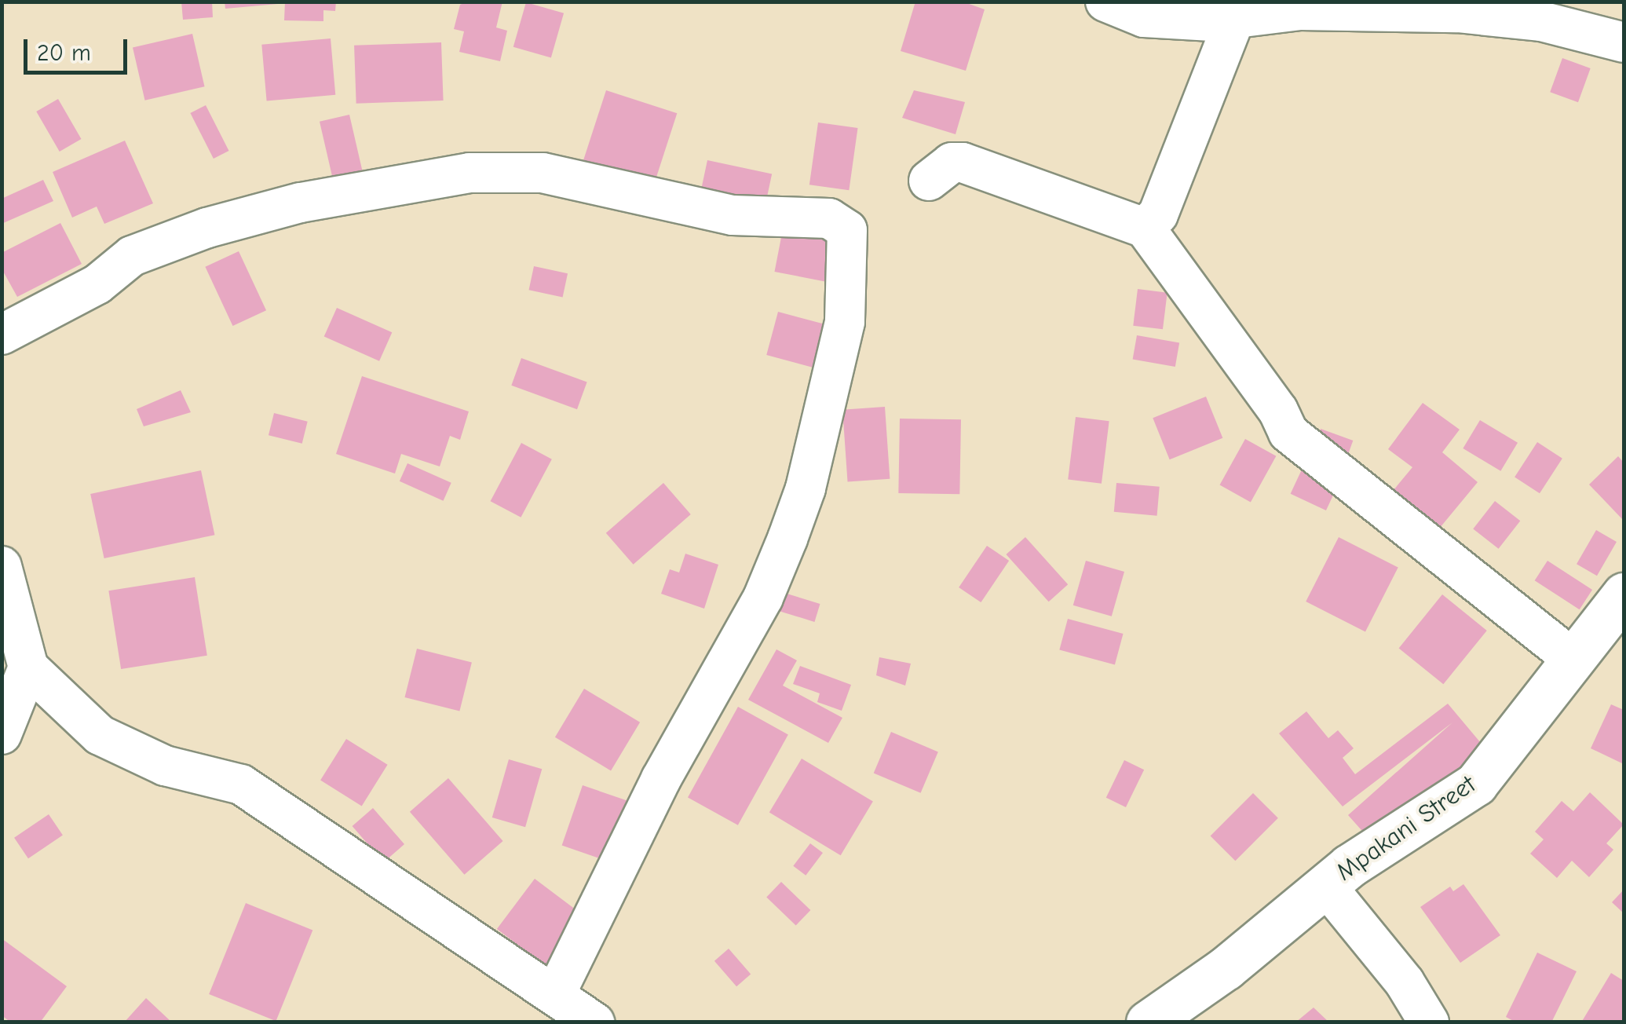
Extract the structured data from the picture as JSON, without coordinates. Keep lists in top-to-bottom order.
{
  "streets": {
    "street": ["Mpakani Street"]
  },
  "scale_bar": "20 m"
}
